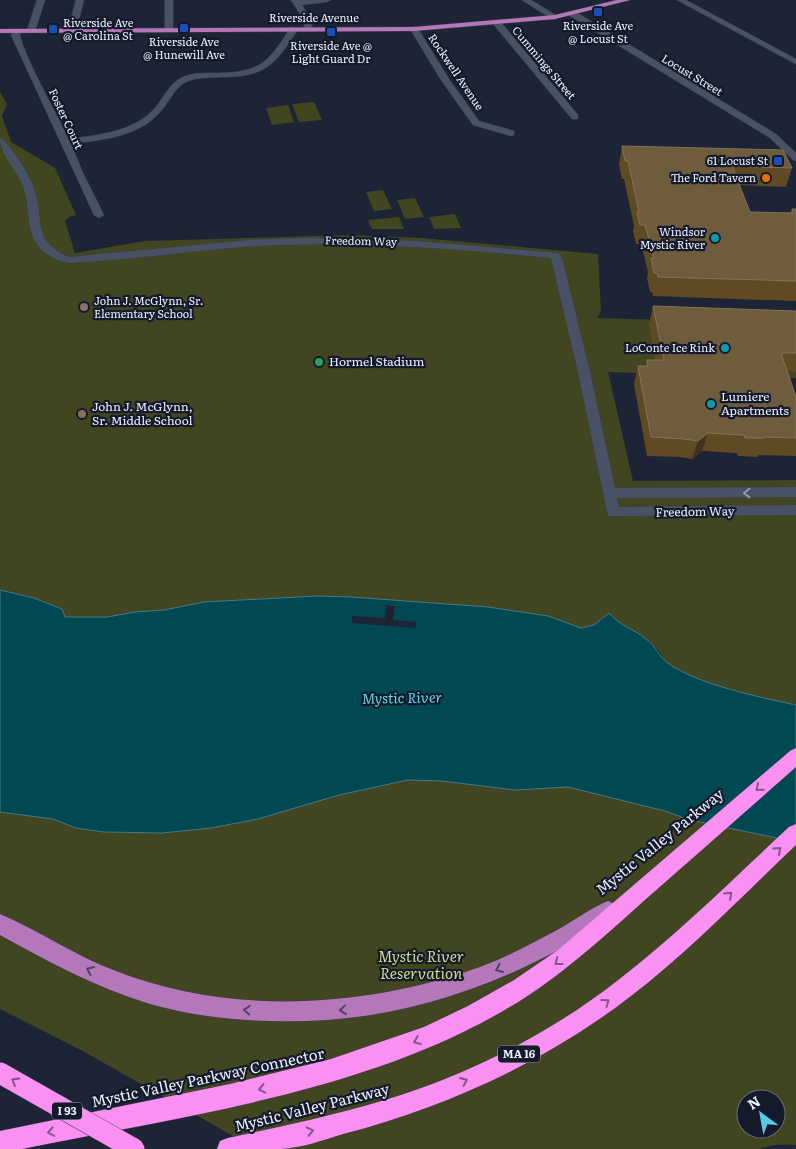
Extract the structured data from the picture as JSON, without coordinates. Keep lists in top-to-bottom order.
{
  "streets": {
    "highway": [
      "Mystic Valley Parkway",
      "MA 16",
      "Mystic Valley Parkway Connector",
      "I 93"
    ],
    "main road": ["Riverside Avenue"],
    "street": [
      "Cummings Street",
      "Rockwell Avenue",
      "Locust Street",
      "Foster Court",
      "Freedom Way"
    ]
  },
  "crossings": [
    ["Riverside Avenue", "Cummings Street"],
    ["Riverside Avenue", "Rockwell Avenue"],
    ["Riverside Avenue", "Locust Street"],
    ["Riverside Avenue", "Foster Court"],
    ["Mystic Valley Parkway", "Mystic Valley Parkway Connector"]
  ],
  "one_way": ["Mystic Valley Parkway Connector"],
  "water": ["Mystic River"],
  "parks": ["Mystic River Reservation"],
  "places": {
    "transit": [
      "Riverside Ave @ Locust St",
      "Riverside Ave @ Hunewill Ave",
      "Riverside Ave @ Carolina St",
      "Riverside Ave @ Light Guard Dr",
      "61 Locust St"
    ],
    "other": [
      "The Ford Tavern",
      "Windsor Mystic River",
      "John J. McGlynn, Sr. Elementary School",
      "LoConte Ice Rink",
      "Hormel Stadium",
      "Lumiere Apartments",
      "John J. McGlynn, Sr. Middle School"
    ]
  },
  "north": "top left"
}
